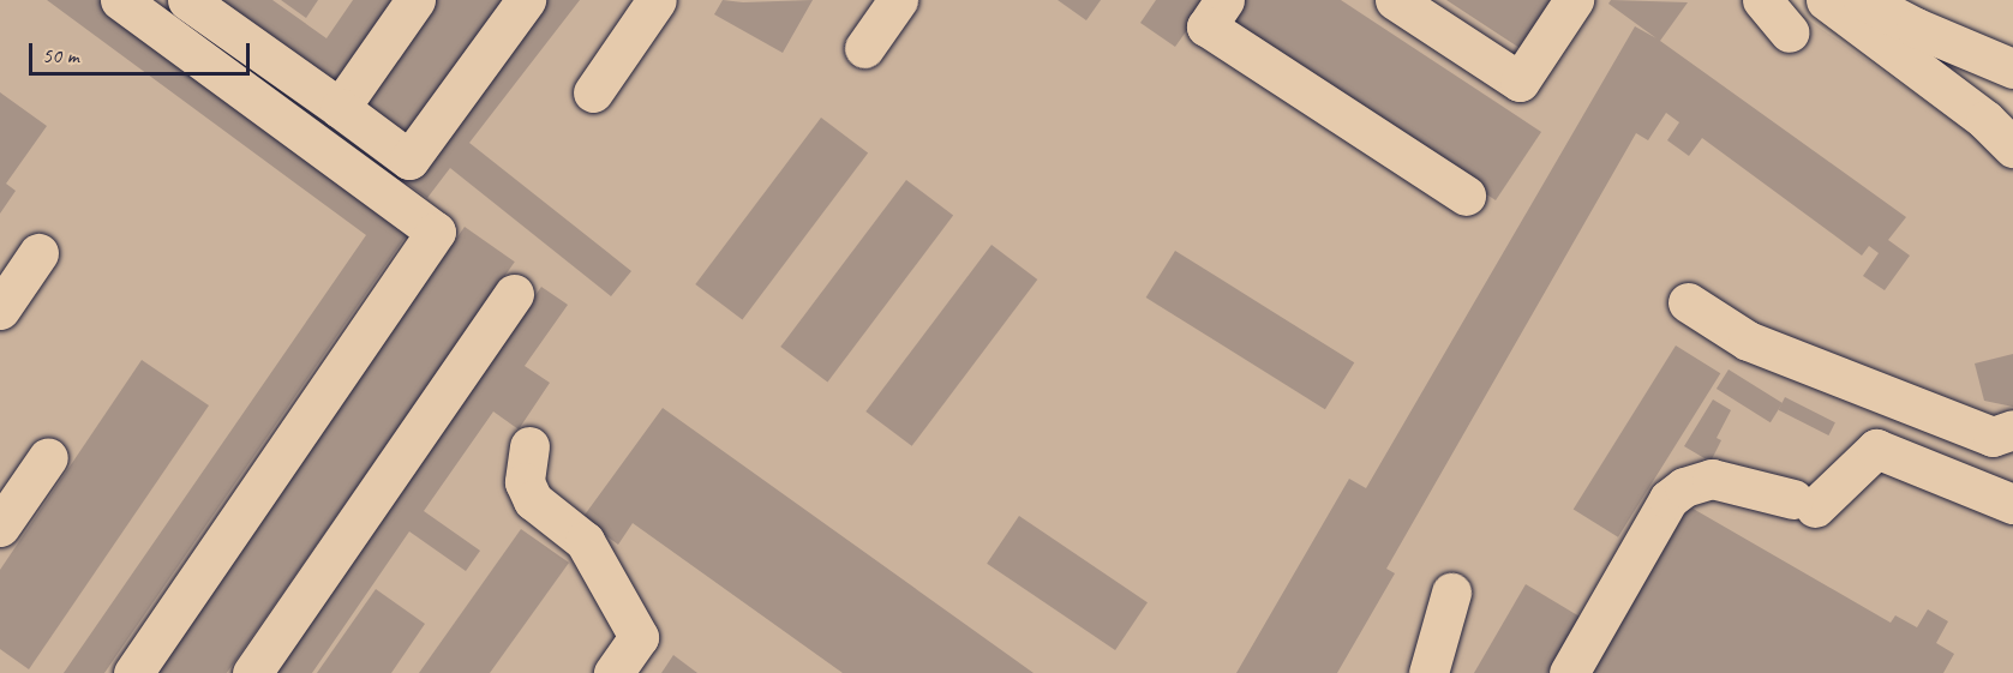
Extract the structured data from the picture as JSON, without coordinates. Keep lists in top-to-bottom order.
{
  "scale_bar": "50 m"
}
